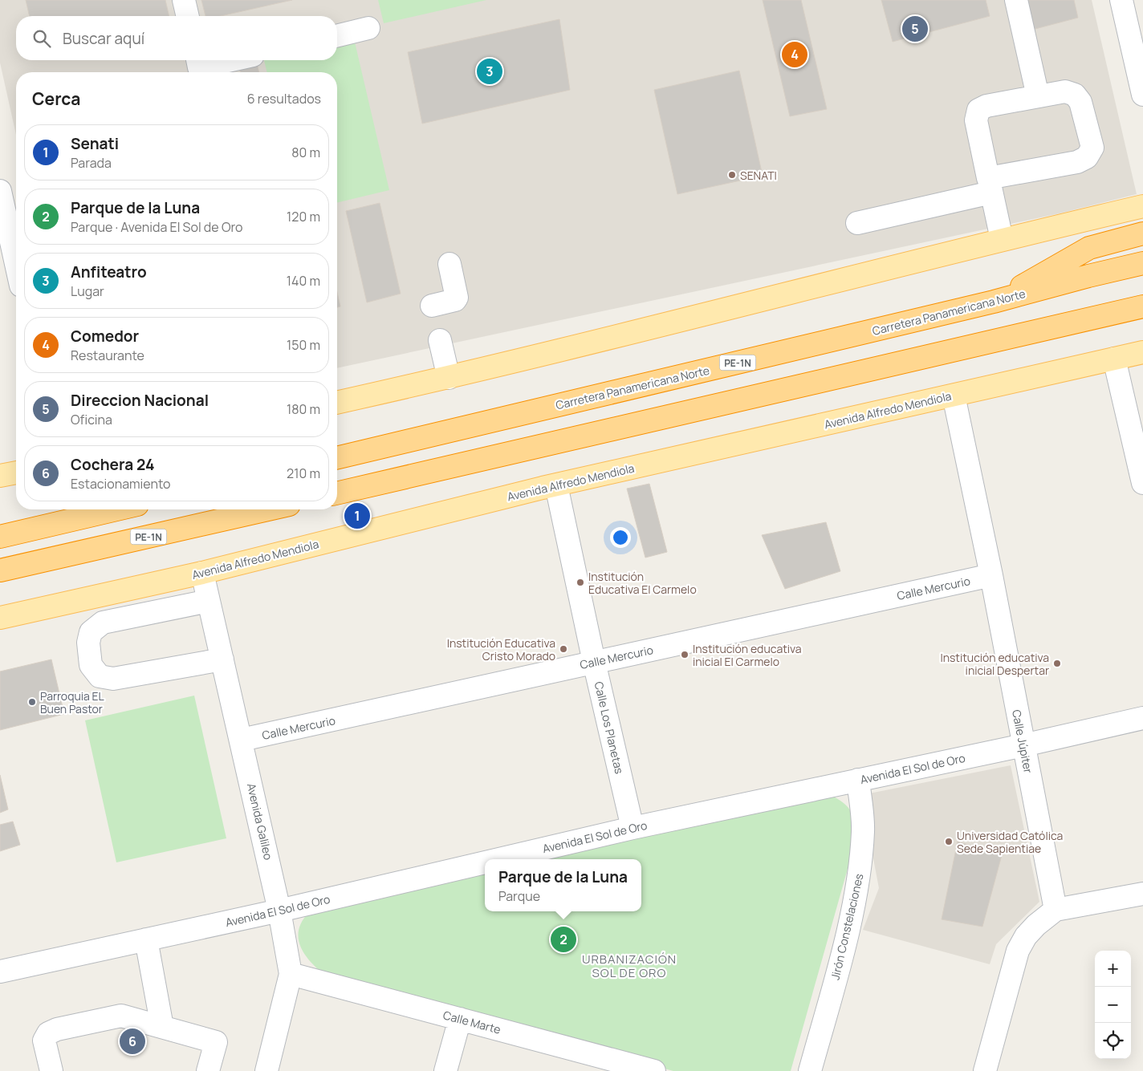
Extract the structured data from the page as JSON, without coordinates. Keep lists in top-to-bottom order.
{
  "streets": {
    "highway": ["Carretera Panamericana Norte", "PE-1N"],
    "main road": ["Avenida Alfredo Mendiola"],
    "street": [
      "Calle Mercurio",
      "Calle Los Planetas",
      "Calle Júpiter",
      "Avenida El Sol de Oro",
      "Avenida Galileo",
      "Jirón Constelaciones",
      "Calle Marte"
    ]
  },
  "crossings": [
    ["Avenida Alfredo Mendiola", "Calle Los Planetas"],
    ["Avenida Alfredo Mendiola", "Calle Júpiter"],
    ["Avenida Alfredo Mendiola", "Avenida Galileo"],
    ["Calle Mercurio", "Calle Los Planetas"],
    ["Calle Mercurio", "Calle Júpiter"],
    ["Calle Mercurio", "Avenida Galileo"],
    ["Calle Los Planetas", "Avenida El Sol de Oro"],
    ["Calle Júpiter", "Avenida El Sol de Oro"],
    ["Avenida El Sol de Oro", "Avenida Galileo"],
    ["Avenida El Sol de Oro", "Jirón Constelaciones"],
    ["Avenida Galileo", "Calle Marte"]
  ],
  "districts": ["URBANIZACIÓN SOL DE ORO"],
  "places": [
    "SENATI",
    "Institución Educativa El Carmelo",
    "Institución Educativa Cristo Morado",
    "Institución educativa inicial El Carmelo",
    "Institución educativa inicial Despertar",
    "Parroquia EL Buen Pastor",
    "Universidad Católica Sede Sapientiae"
  ],
  "page": {
    "pins": [
      "5",
      "4",
      "3",
      "1",
      "2",
      "6"
    ],
    "search": "Buscar aquí",
    "heading": ["Cerca", "6 resultados"],
    "list": [
      {
        "mark": "1",
        "name": "Senati",
        "note": "Parada",
        "value": "80 m"
      },
      {
        "mark": "2",
        "name": "Parque de la Luna",
        "note": "Parque · Avenida El Sol de Oro",
        "value": "120 m"
      },
      {
        "mark": "3",
        "name": "Anfiteatro",
        "note": "Lugar",
        "value": "140 m"
      },
      {
        "mark": "4",
        "name": "Comedor",
        "note": "Restaurante",
        "value": "150 m"
      },
      {
        "mark": "5",
        "name": "Direccion Nacional",
        "note": "Oficina",
        "value": "180 m"
      },
      {
        "mark": "6",
        "name": "Cochera 24",
        "note": "Estacionamiento",
        "value": "210 m"
      }
    ],
    "popup": ["Parque de la Luna", "Parque"],
    "map_buttons": ["+", "−"]
  }
}
